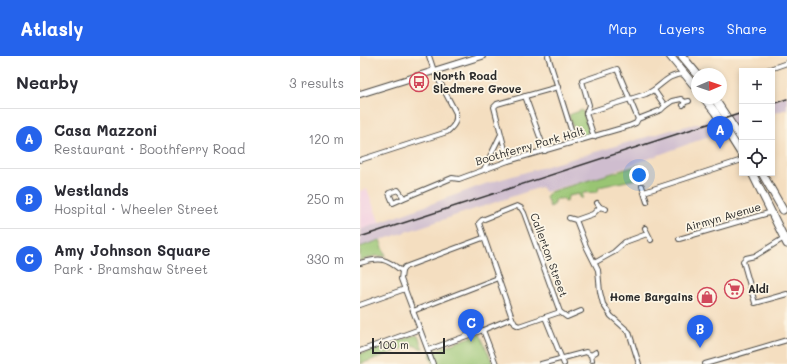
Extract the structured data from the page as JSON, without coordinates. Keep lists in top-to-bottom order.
{
  "streets": {
    "street": ["Boothferry Park Halt", "Airmyn Avenue", "Callerton Street"]
  },
  "places": {
    "bus stop": ["North Road Sledmere Grove"],
    "supermarket": ["Aldi"],
    "shop": ["Home Bargains"]
  },
  "scale_bar": "100 m",
  "north": "right",
  "page": {
    "header": "Atlasly",
    "nav": ["Map", "Layers", "Share"],
    "heading": ["Nearby", "3 results"],
    "map_buttons": ["+", "−"],
    "list": [
      {
        "mark": "A",
        "name": "Casa Mazzoni",
        "note": "Restaurant · Boothferry Road",
        "value": "120 m"
      },
      {
        "mark": "B",
        "name": "Westlands",
        "note": "Hospital · Wheeler Street",
        "value": "250 m"
      },
      {
        "mark": "C",
        "name": "Amy Johnson Square",
        "note": "Park · Bramshaw Street",
        "value": "330 m"
      }
    ],
    "pins": ["A", "C", "B"],
    "scale": "100 m"
  }
}
